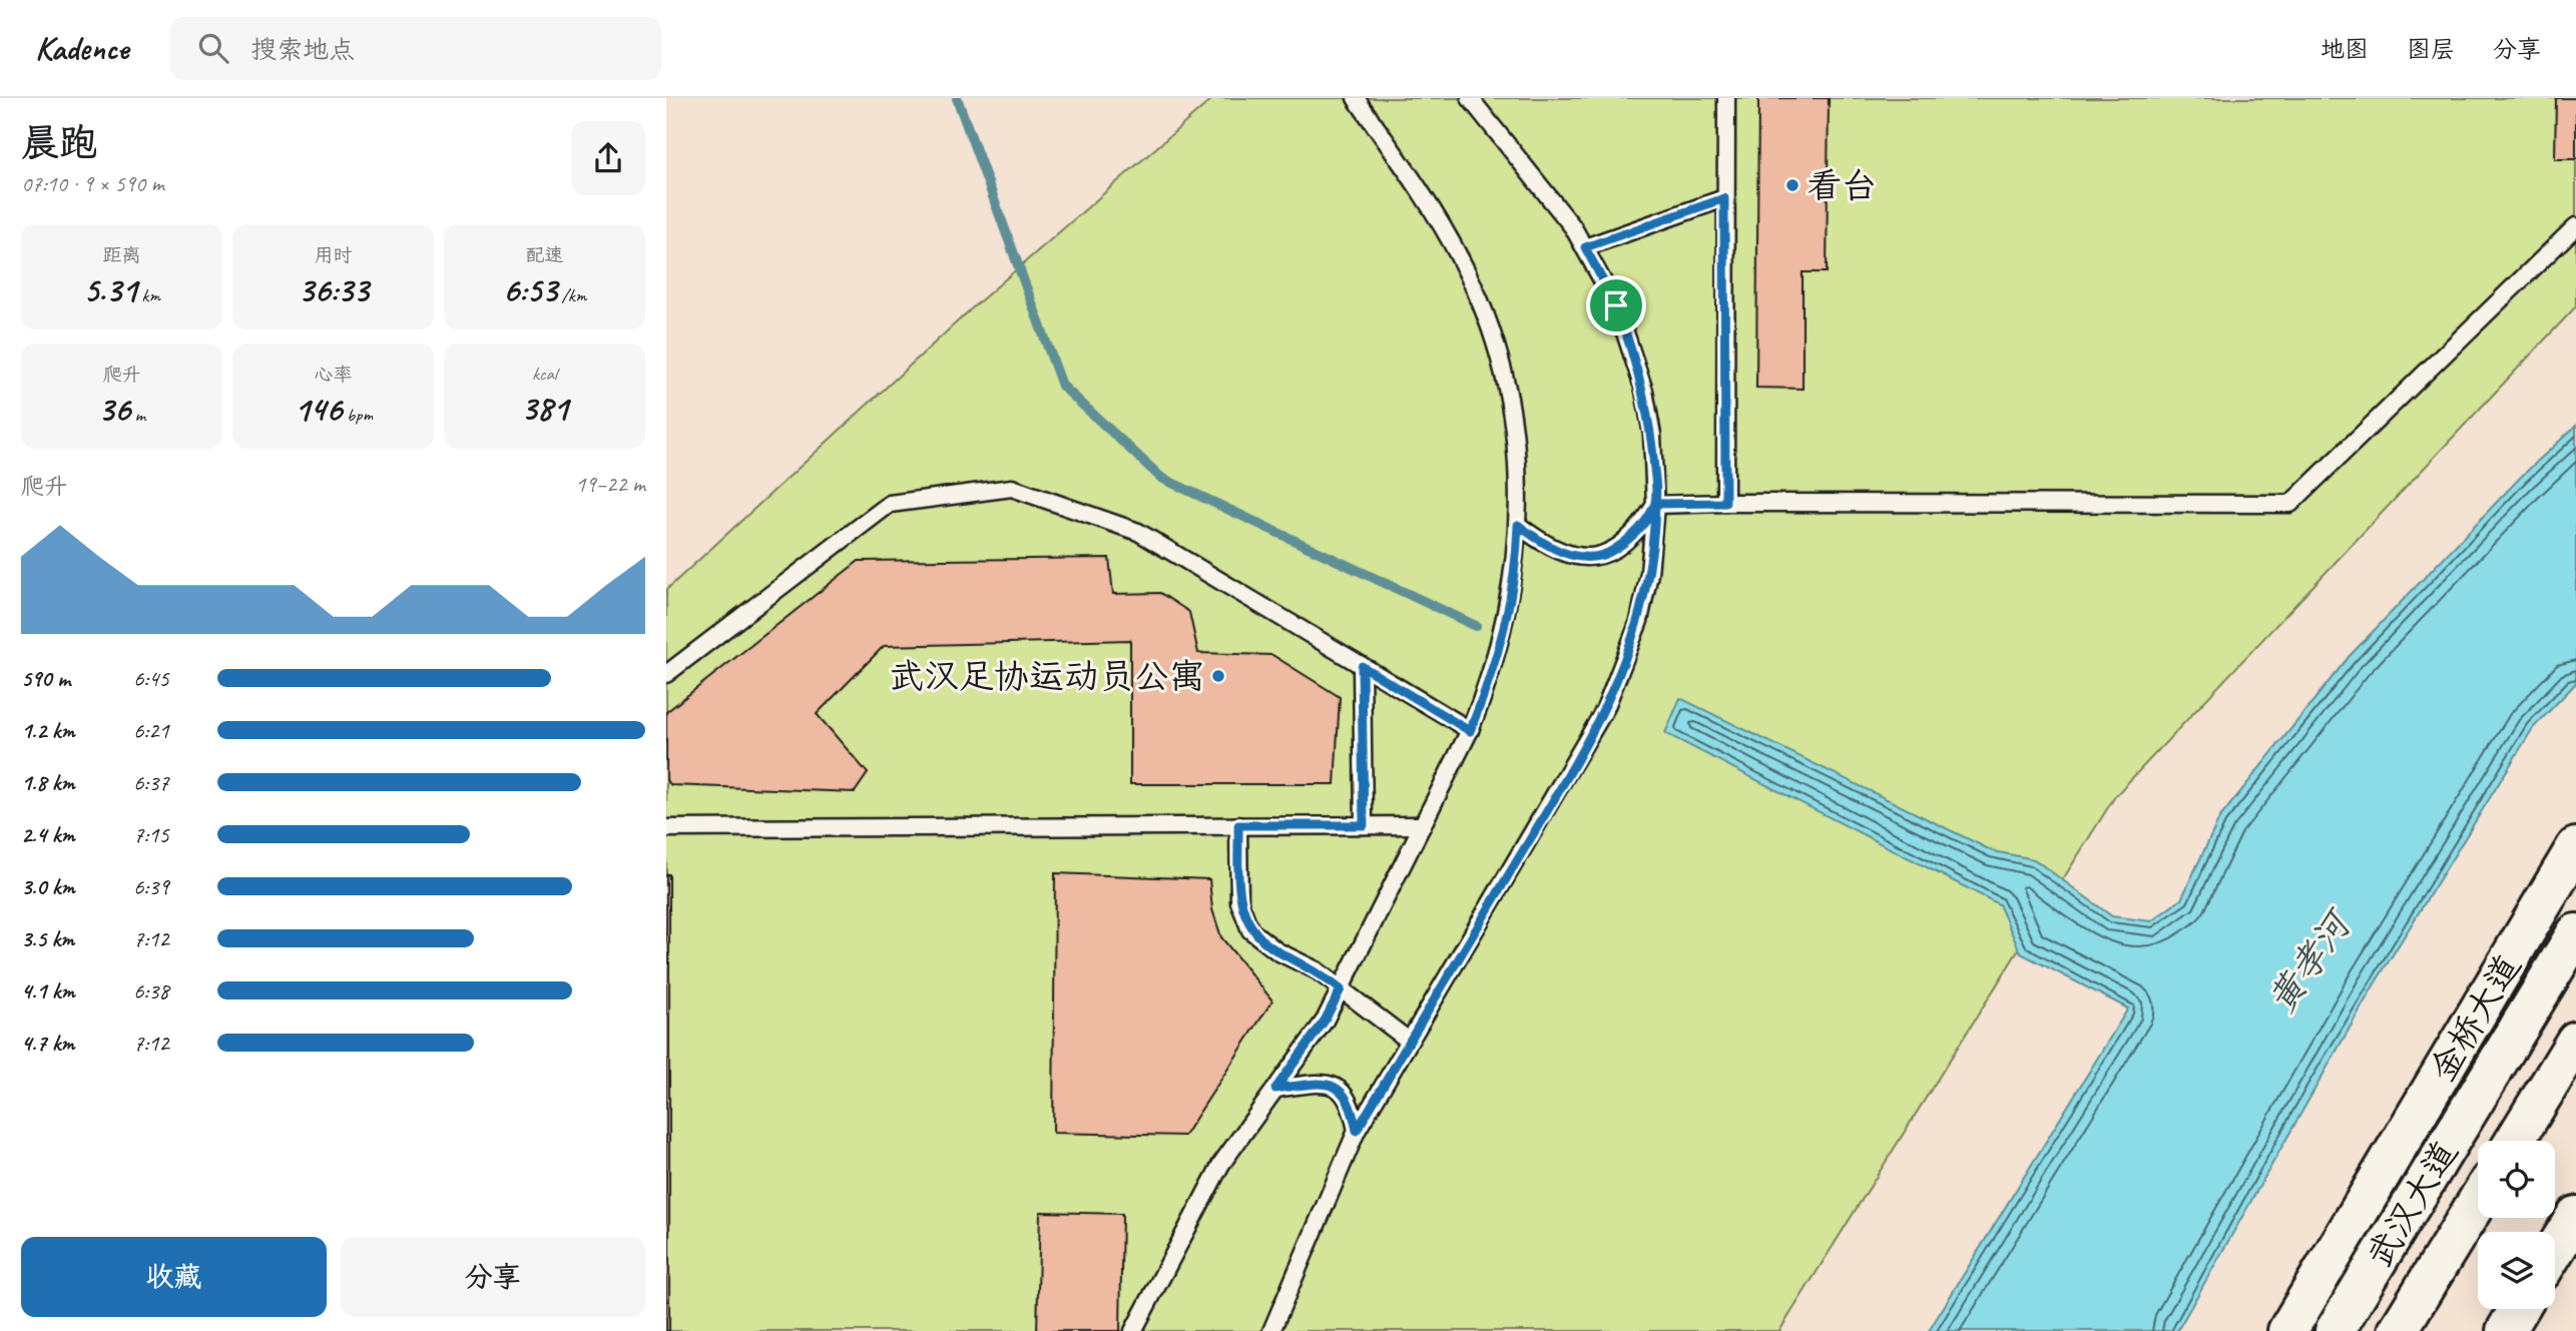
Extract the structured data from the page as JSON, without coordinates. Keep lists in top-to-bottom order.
{
  "streets": {
    "main road": ["金桥大道", "武汉大道"]
  },
  "water": ["黄孝河"],
  "places": ["看台", "武汉足协运动员公寓"],
  "page": {
    "header": "Kadence",
    "search": "搜索地点",
    "nav": ["地图", "图层", "分享"],
    "heading": ["晨跑", "07:10 · 9 × 590 m"],
    "stats": [
      ["距离", "5.31 km"],
      ["用时", "36:33"],
      ["配速", "6:53 /km"],
      ["爬升", "36 m"],
      ["心率", "146 bpm"],
      ["kcal", "381"]
    ],
    "chart": ["爬升", "19–22 m"],
    "list": [
      {
        "name": "590 m",
        "note": "6:45"
      },
      {
        "name": "1.2 km",
        "note": "6:21"
      },
      {
        "name": "1.8 km",
        "note": "6:37"
      },
      {
        "name": "2.4 km",
        "note": "7:15"
      },
      {
        "name": "3.0 km",
        "note": "6:39"
      },
      {
        "name": "3.5 km",
        "note": "7:12"
      },
      {
        "name": "4.1 km",
        "note": "6:38"
      },
      {
        "name": "4.7 km",
        "note": "7:12"
      }
    ],
    "buttons": ["收藏", "分享"]
  }
}
